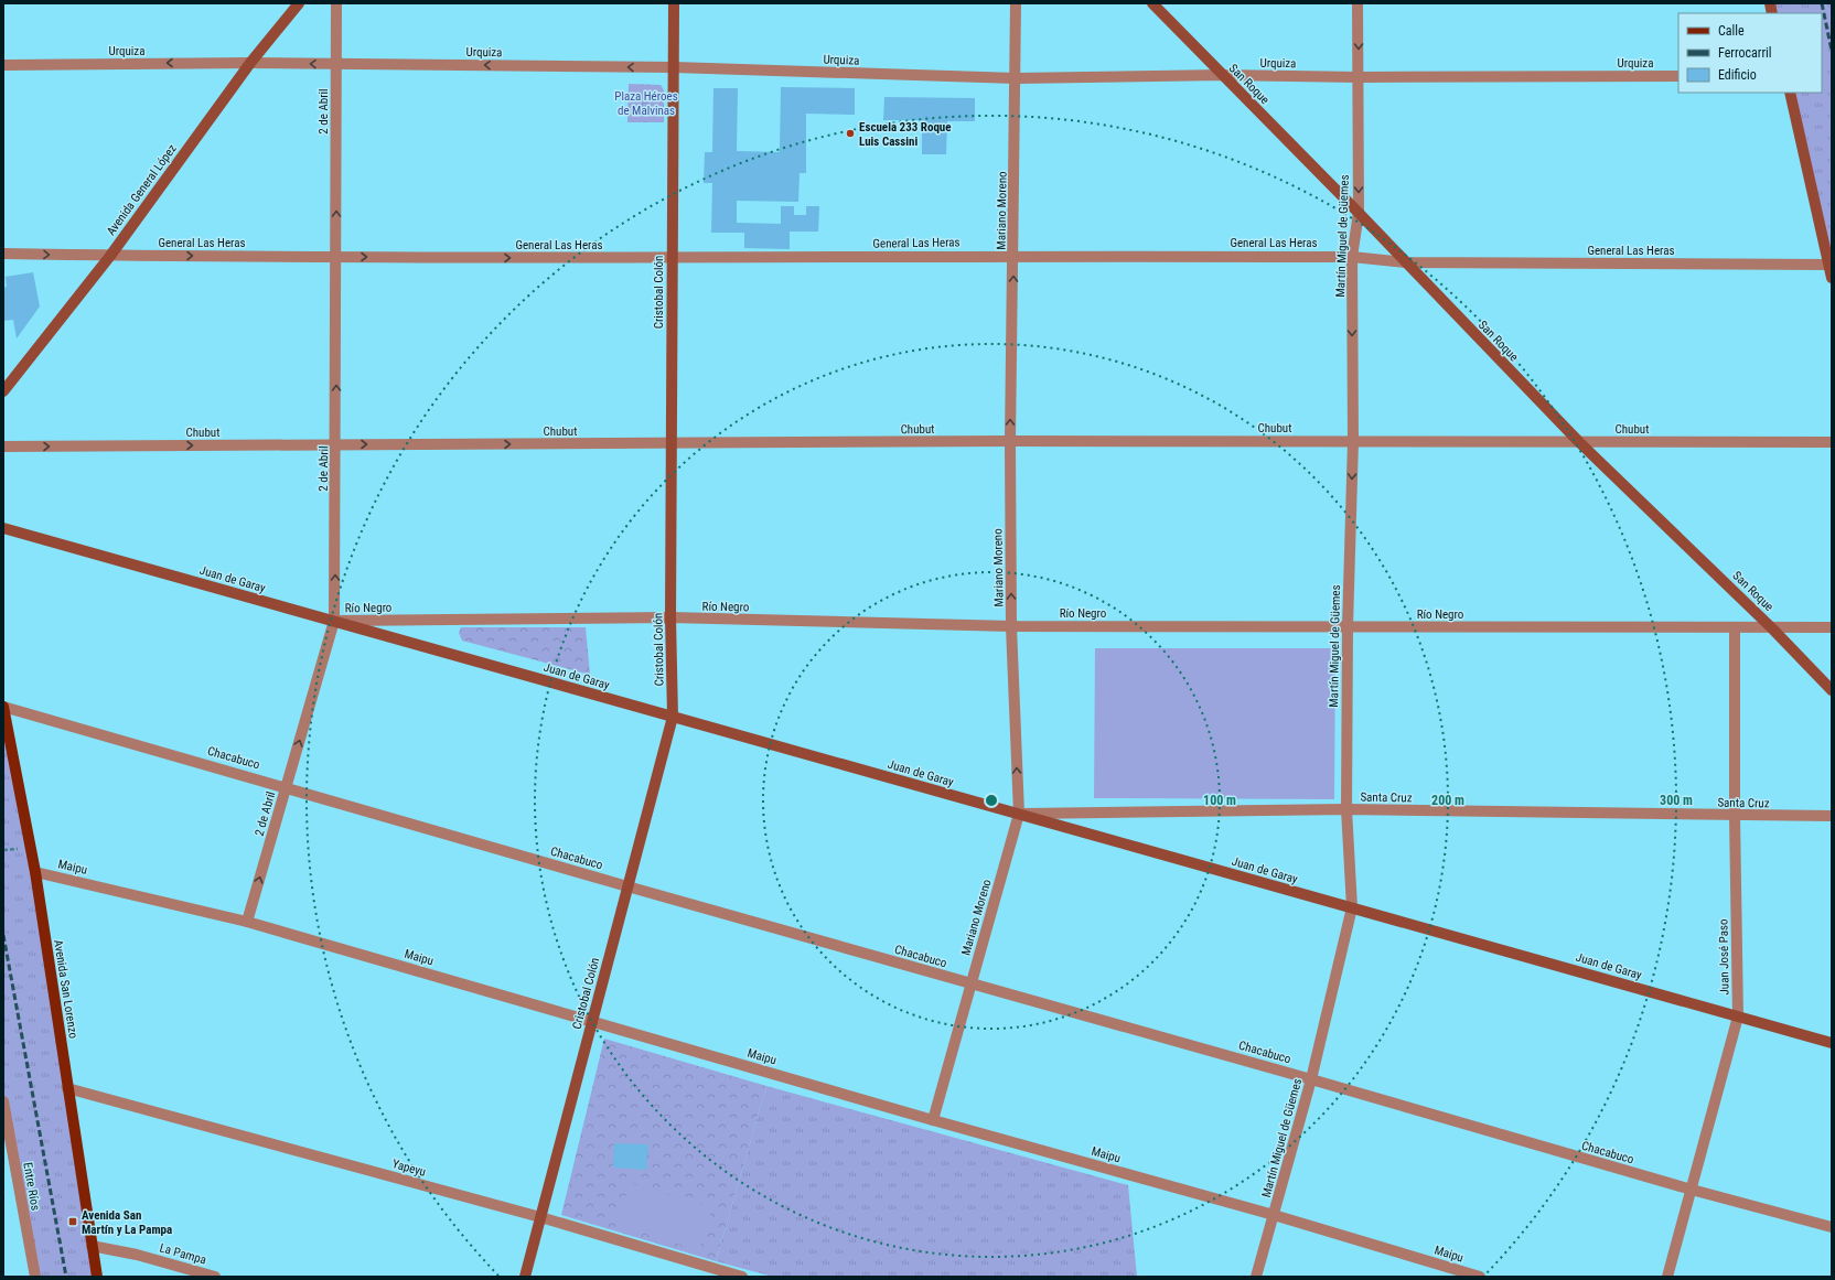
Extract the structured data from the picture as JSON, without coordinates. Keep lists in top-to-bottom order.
{
  "streets": {
    "main road": ["Avenida San Lorenzo"],
    "street": [
      "Urquiza",
      "San Roque",
      "2 de Abril",
      "Avenida General López",
      "Mariano Moreno",
      "Martín Miguel de Güemes",
      "General Las Heras",
      "Cristobal Colón",
      "Chubut",
      "Juan de Garay",
      "Río Negro",
      "Chacabuco",
      "Santa Cruz",
      "Maipu",
      "Juan José Paso",
      "Yapeyu",
      "Entre Ríos",
      "La Pampa"
    ]
  },
  "crossings": [
    ["Urquiza", "San Roque"],
    ["Urquiza", "2 de Abril"],
    ["Urquiza", "Avenida General López"],
    ["Urquiza", "Mariano Moreno"],
    ["Urquiza", "Martín Miguel de Güemes"],
    ["Urquiza", "Cristobal Colón"],
    ["San Roque", "Martín Miguel de Güemes"],
    ["San Roque", "General Las Heras"],
    ["San Roque", "Chubut"],
    ["San Roque", "Río Negro"],
    ["2 de Abril", "General Las Heras"],
    ["2 de Abril", "Chubut"],
    ["2 de Abril", "Juan de Garay"],
    ["2 de Abril", "Río Negro"],
    ["2 de Abril", "Chacabuco"],
    ["2 de Abril", "Maipu"],
    ["Avenida General López", "General Las Heras"],
    ["Mariano Moreno", "General Las Heras"],
    ["Mariano Moreno", "Chubut"],
    ["Mariano Moreno", "Juan de Garay"],
    ["Mariano Moreno", "Río Negro"],
    ["Mariano Moreno", "Chacabuco"],
    ["Mariano Moreno", "Santa Cruz"],
    ["Mariano Moreno", "Maipu"],
    ["Martín Miguel de Güemes", "General Las Heras"],
    ["Martín Miguel de Güemes", "Chubut"],
    ["Martín Miguel de Güemes", "Juan de Garay"],
    ["Martín Miguel de Güemes", "Río Negro"],
    ["Martín Miguel de Güemes", "Chacabuco"],
    ["Martín Miguel de Güemes", "Santa Cruz"],
    ["Martín Miguel de Güemes", "Maipu"],
    ["General Las Heras", "Cristobal Colón"],
    ["Cristobal Colón", "Chubut"],
    ["Cristobal Colón", "Juan de Garay"],
    ["Cristobal Colón", "Río Negro"],
    ["Cristobal Colón", "Chacabuco"],
    ["Cristobal Colón", "Maipu"],
    ["Cristobal Colón", "Yapeyu"],
    ["Juan de Garay", "Río Negro"],
    ["Juan de Garay", "Santa Cruz"],
    ["Juan de Garay", "Juan José Paso"],
    ["Río Negro", "Juan José Paso"],
    ["Chacabuco", "Juan José Paso"],
    ["Chacabuco", "Avenida San Lorenzo"],
    ["Santa Cruz", "Juan José Paso"],
    ["Maipu", "Avenida San Lorenzo"],
    ["Avenida San Lorenzo", "Yapeyu"],
    ["Avenida San Lorenzo", "La Pampa"]
  ],
  "one_way": [
    "Urquiza",
    "2 de Abril",
    "Mariano Moreno",
    "Martín Miguel de Güemes",
    "General Las Heras",
    "Chubut"
  ],
  "parks": ["Plaza Héroes de Malvinas"],
  "places": {
    "other": ["Escuela 233 Roque Luis Cassini"],
    "transit": ["Avenida San Martín y La Pampa"]
  },
  "legend": ["Calle", "Ferrocarril", "Edificio"],
  "rings": ["100 m", "200 m", "300 m"]
}
